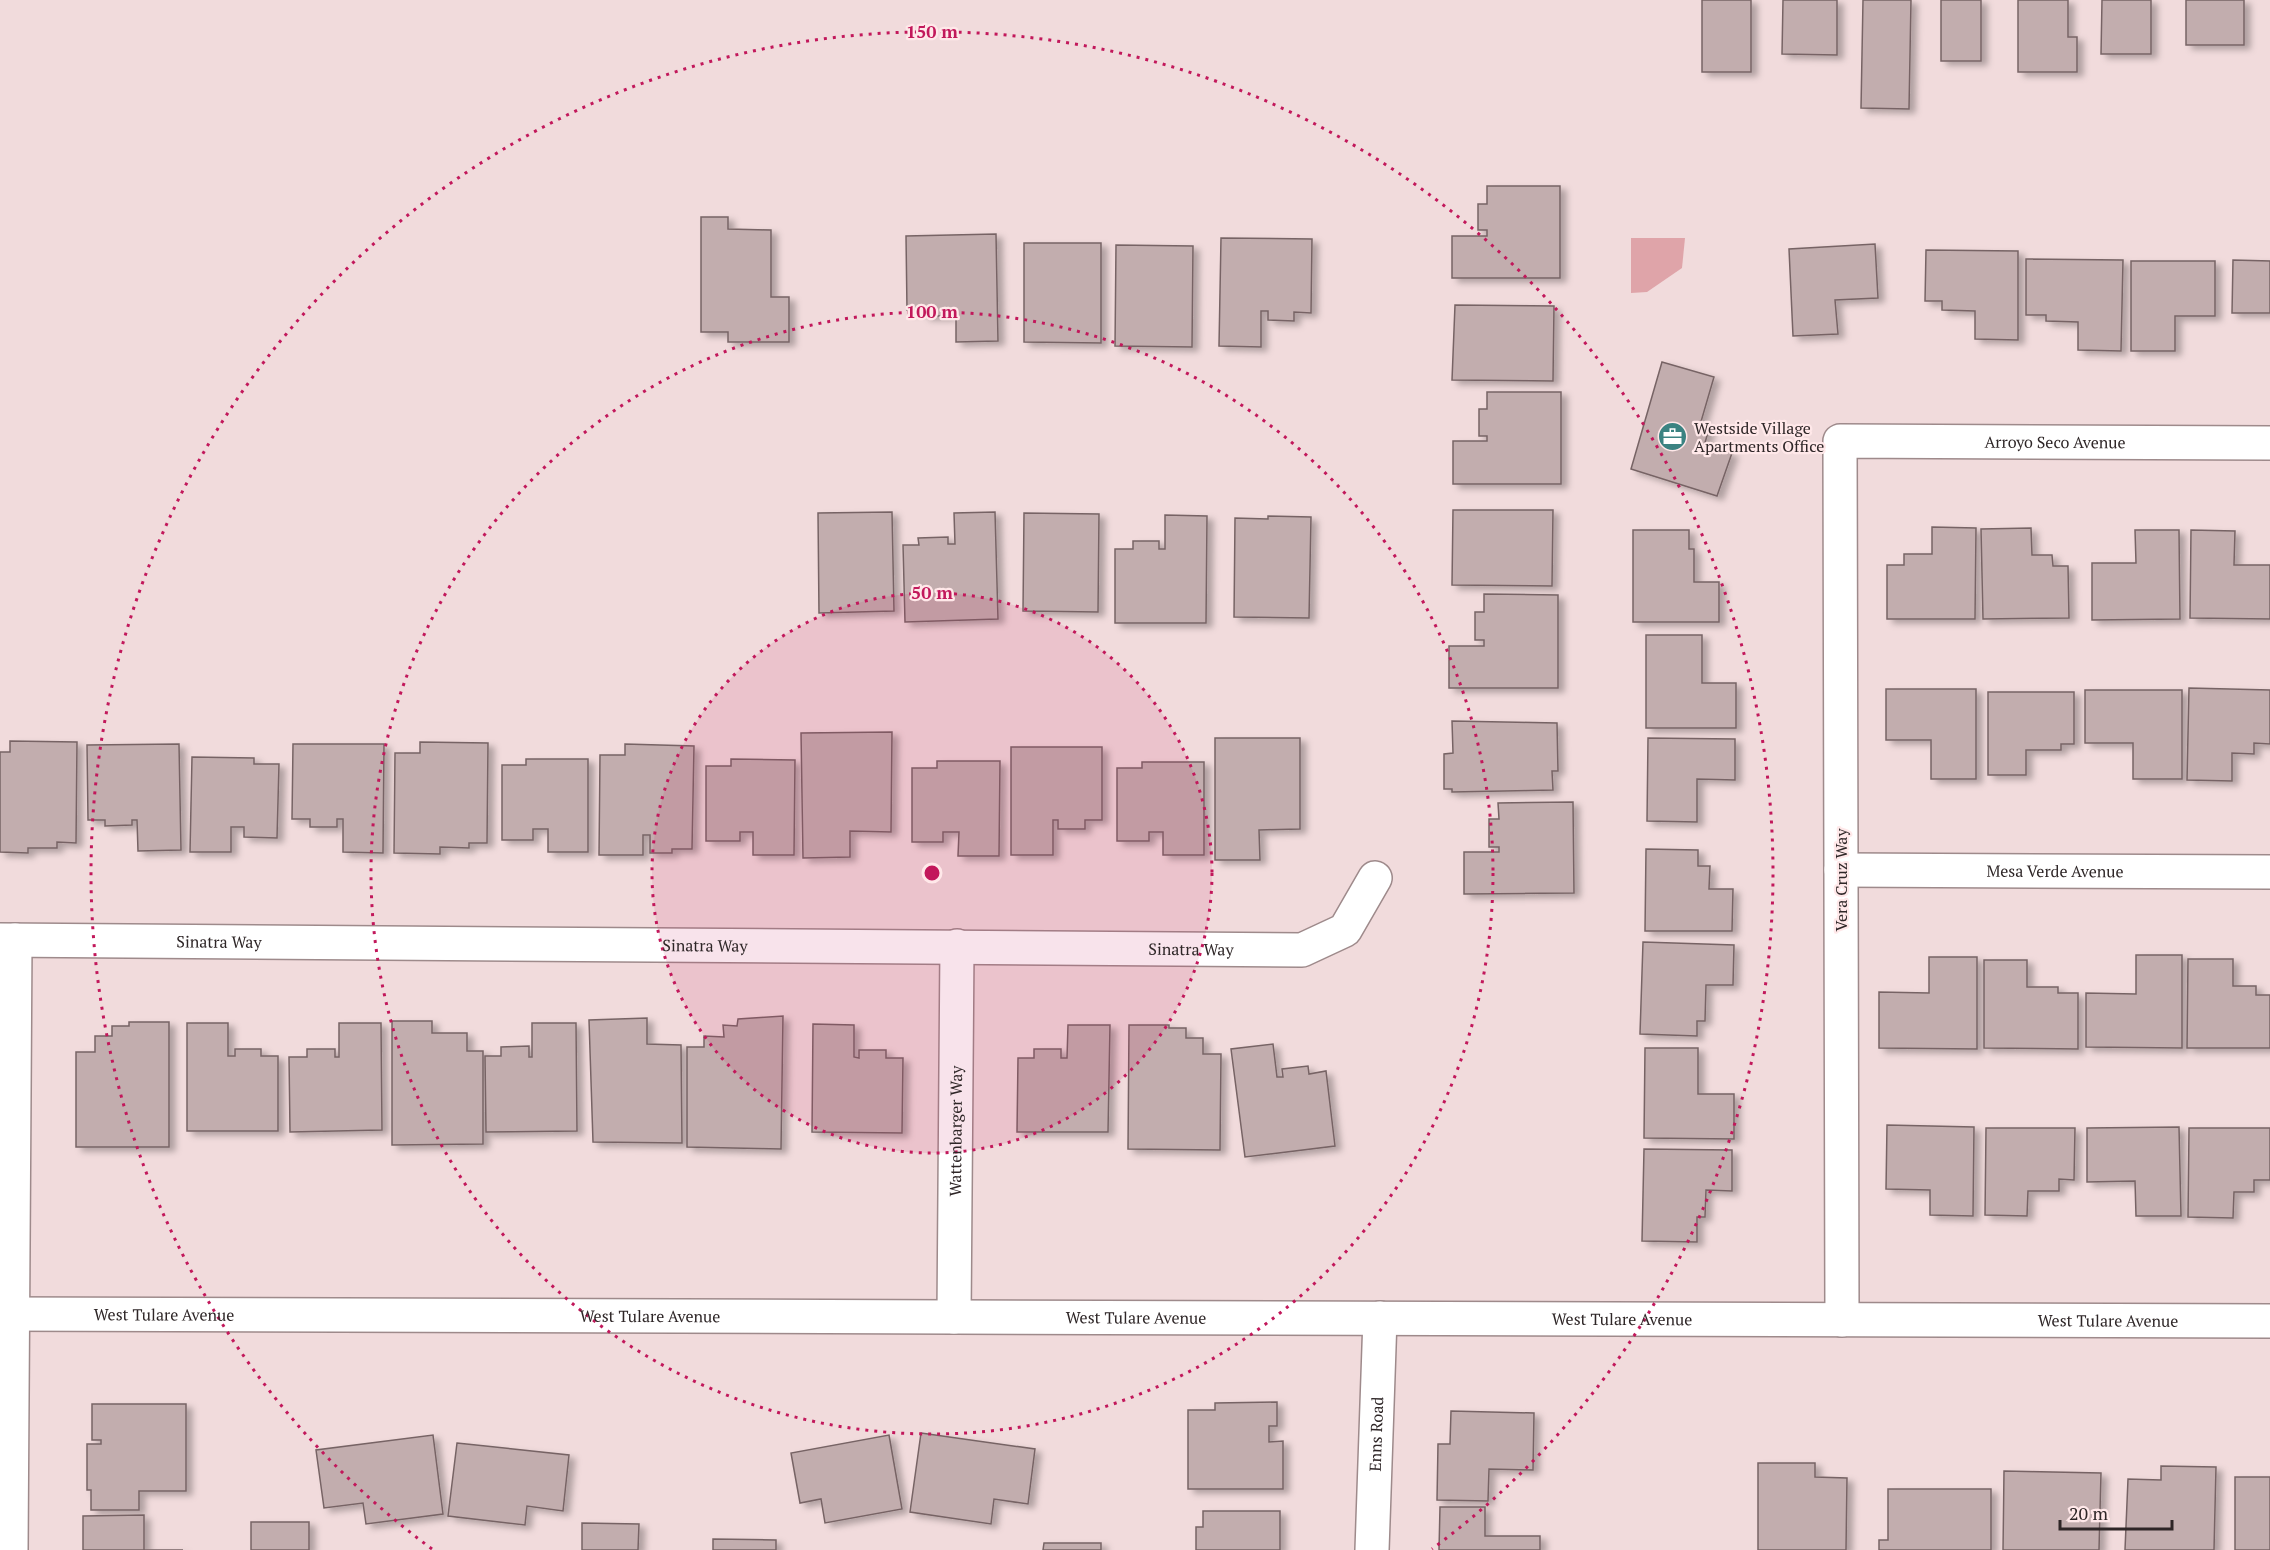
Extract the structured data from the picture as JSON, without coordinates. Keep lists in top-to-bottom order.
{
  "streets": {
    "street": [
      "Arroyo Seco Avenue",
      "Mesa Verde Avenue",
      "Vera Cruz Way",
      "Sinatra Way",
      "Wattenbarger Way",
      "West Tulare Avenue",
      "Enns Road"
    ]
  },
  "crossings": [
    ["Arroyo Seco Avenue", "Vera Cruz Way"],
    ["Mesa Verde Avenue", "Vera Cruz Way"],
    ["Vera Cruz Way", "West Tulare Avenue"],
    ["Sinatra Way", "Wattenbarger Way"],
    ["Wattenbarger Way", "West Tulare Avenue"],
    ["West Tulare Avenue", "Enns Road"]
  ],
  "places": {
    "office": ["Westside Village Apartments Office"]
  },
  "scale_bar": "20 m",
  "rings": ["150 m", "100 m", "50 m"]
}
